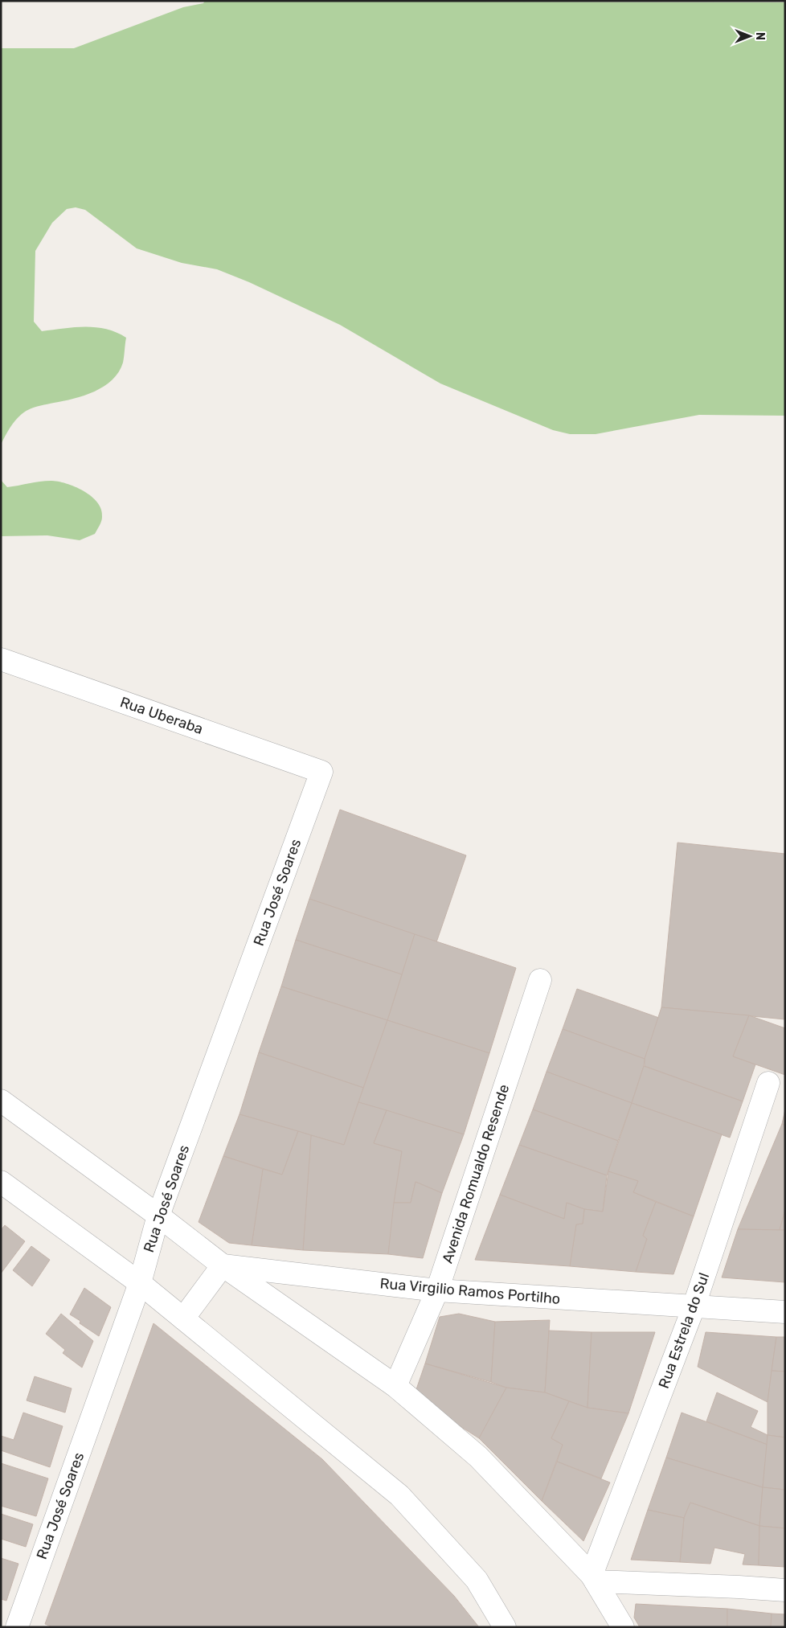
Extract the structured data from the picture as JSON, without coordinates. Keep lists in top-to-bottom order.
{
  "streets": {
    "street": [
      "Rua Uberaba",
      "Rua José Soares",
      "Avenida Romualdo Resende",
      "Rua Virgilio Ramos Portilho",
      "Rua Estrela do Sul"
    ]
  },
  "crossings": [
    ["Rua Uberaba", "Rua José Soares"],
    ["Avenida Romualdo Resende", "Rua Virgilio Ramos Portilho"],
    ["Rua Virgilio Ramos Portilho", "Rua Estrela do Sul"]
  ],
  "north": "right"
}
